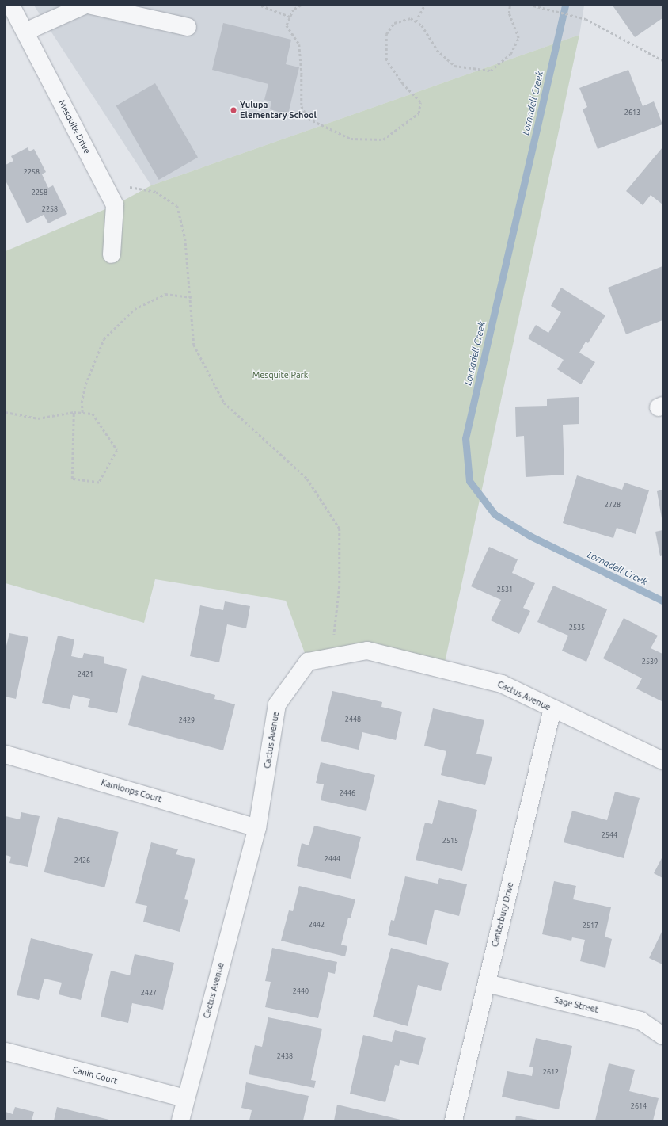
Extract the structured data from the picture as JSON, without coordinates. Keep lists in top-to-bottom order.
{
  "streets": {
    "street": [
      "Mesquite Drive",
      "Cactus Avenue",
      "Kamloops Court",
      "Canterbury Drive",
      "Sage Street",
      "Canin Court"
    ]
  },
  "crossings": [
    ["Cactus Avenue", "Kamloops Court"],
    ["Cactus Avenue", "Canterbury Drive"],
    ["Cactus Avenue", "Canin Court"],
    ["Canterbury Drive", "Sage Street"]
  ],
  "water": ["Lornadell Creek"],
  "parks": ["Mesquite Park"],
  "places": ["Yulupa Elementary School"],
  "house_numbers": [
    "2613",
    "2258",
    "2258",
    "2258",
    "2728",
    "2531",
    "2535",
    "2539",
    "2421",
    "2448",
    "2429",
    "2446",
    "2544",
    "2515",
    "2444",
    "2426",
    "2442",
    "2517",
    "2440",
    "2427",
    "2438",
    "2612",
    "2614"
  ]
}
